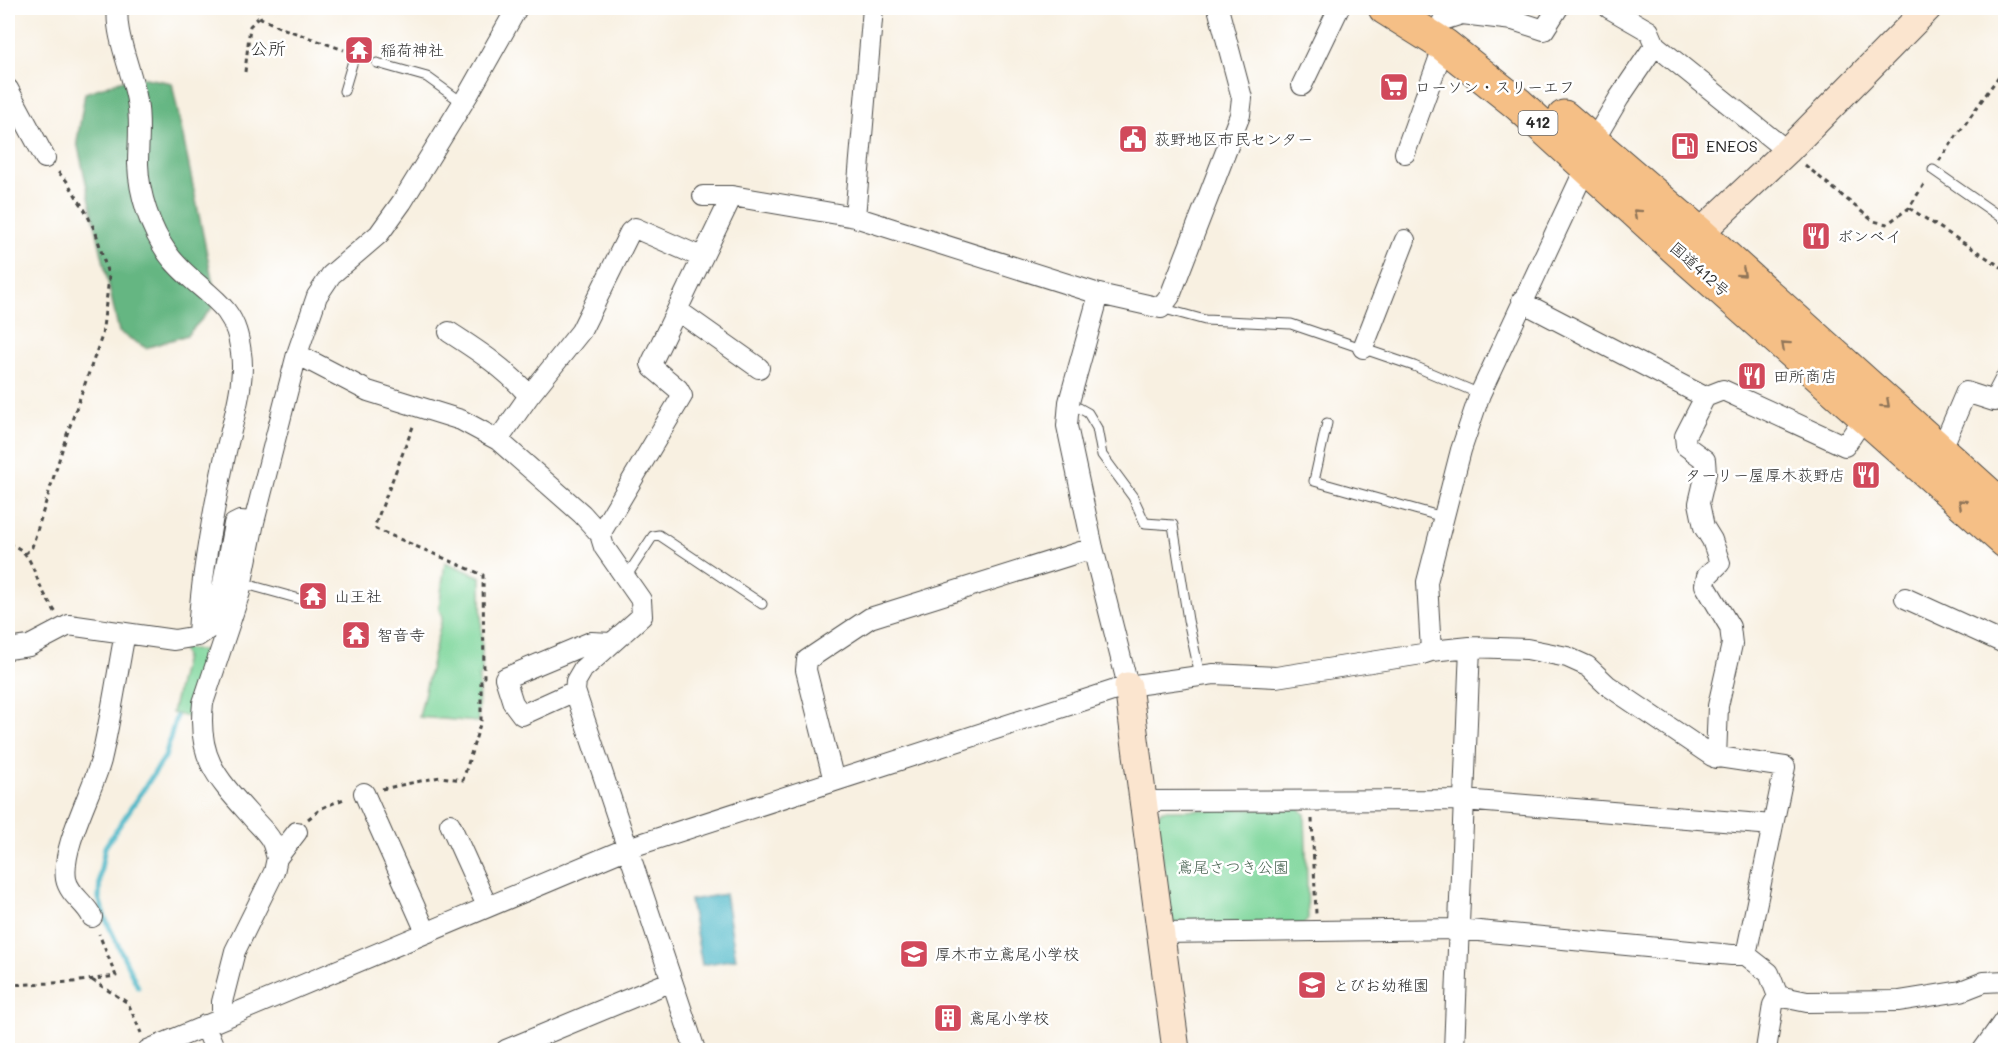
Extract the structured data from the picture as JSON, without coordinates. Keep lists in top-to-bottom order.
{
  "streets": {
    "highway": ["412", "国道412号"]
  },
  "districts": ["公所"],
  "parks": ["鳶尾さつき公園"],
  "places": {
    "temple": ["稲荷神社", "山王社", "智音寺"],
    "supermarket": ["ローソン・スリーエフ"],
    "public building": ["荻野地区市民センター"],
    "fuel station": ["ENEOS"],
    "restaurant": ["ボンベイ", "田所商店", "ターリー屋厚木荻野店"],
    "school or university": ["厚木市立鳶尾小学校", "とびお幼稚園"],
    "building": ["鳶尾小学校"]
  }
}
